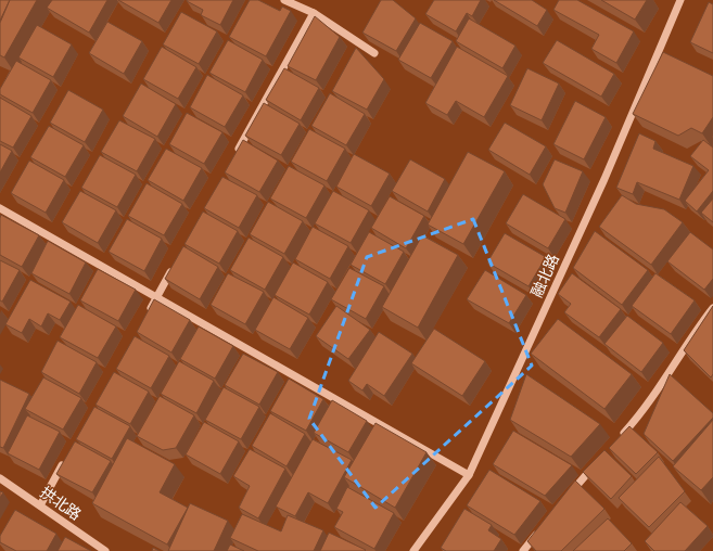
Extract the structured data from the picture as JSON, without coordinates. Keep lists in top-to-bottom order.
{
  "streets": {
    "street": ["融北路", "拱北路"]
  }
}
